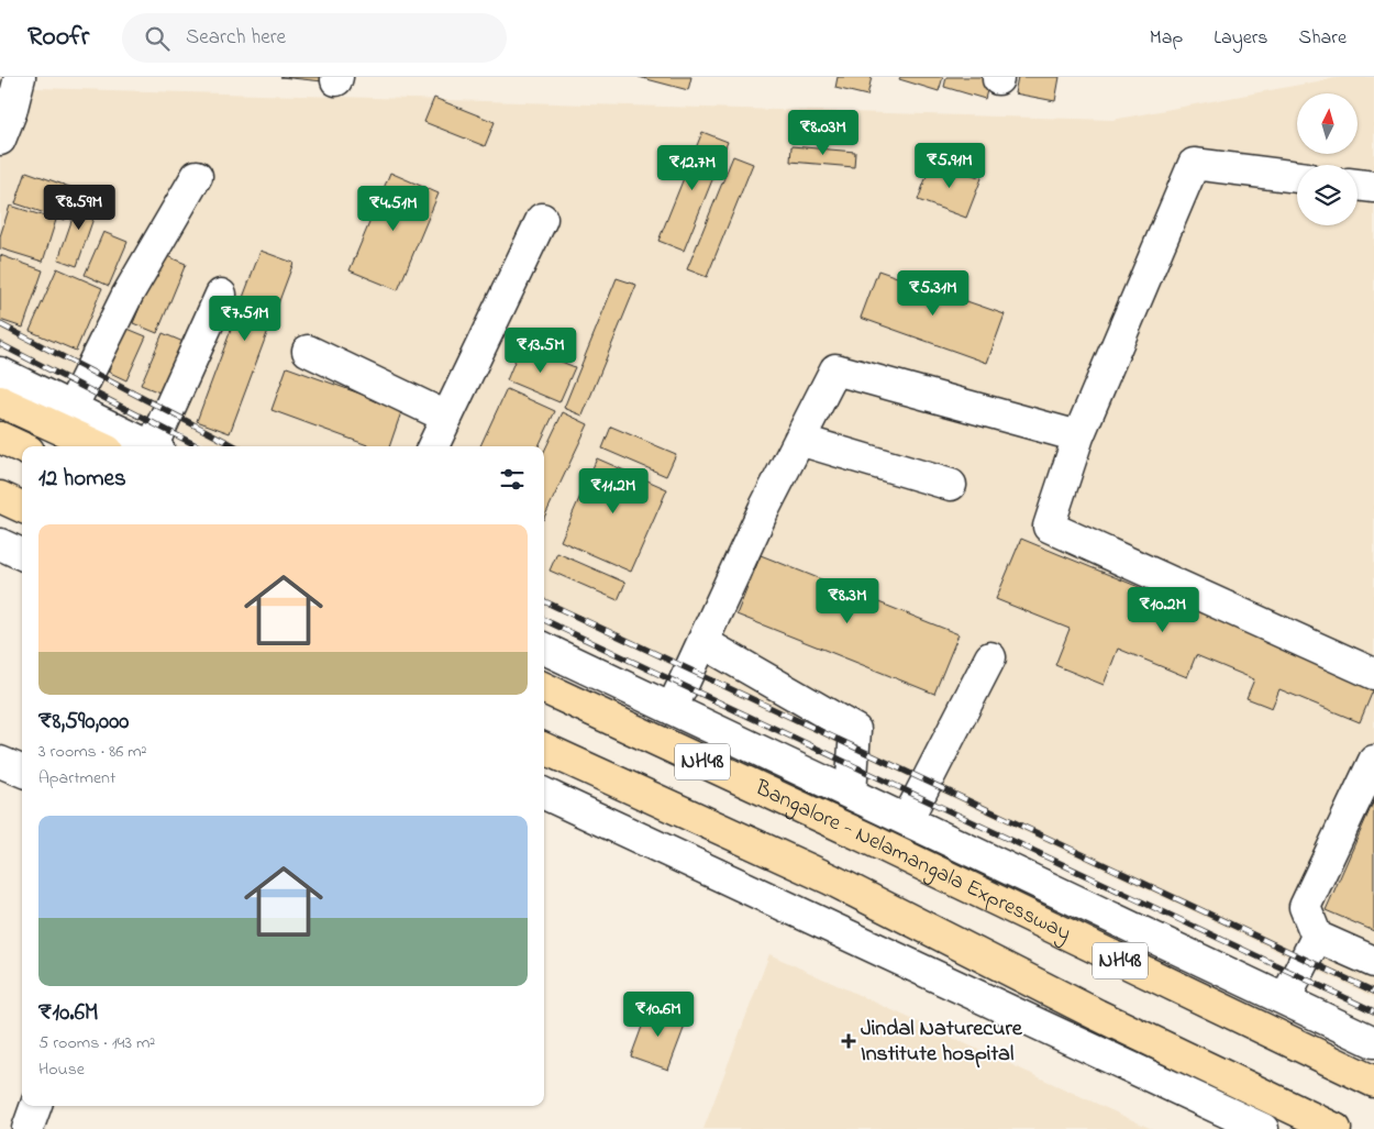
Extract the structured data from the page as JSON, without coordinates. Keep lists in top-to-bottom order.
{
  "streets": {
    "highway": ["NH48", "Bangalore - Nelamangala Expressway"]
  },
  "places": {
    "health": ["Jindal Naturecure Institute hospital"]
  },
  "north": "top",
  "page": {
    "header": "Roofr",
    "search": "Search here",
    "nav": ["Map", "Layers", "Share"],
    "price": [
      "₹8.03M",
      "₹5.91M",
      "₹12.7M",
      "₹8.59M",
      "₹4.51M",
      "₹5.31M",
      "₹7.51M",
      "₹13.5M",
      "₹11.2M",
      "₹8.3M",
      "₹10.2M",
      "₹10.6M"
    ],
    "heading": "12 homes",
    "list": [
      {
        "name": "₹8,590,000",
        "note": "3 rooms · 86 m² · Apartment"
      },
      {
        "name": "₹10.6M",
        "note": "5 rooms · 143 m² · House"
      }
    ]
  }
}
